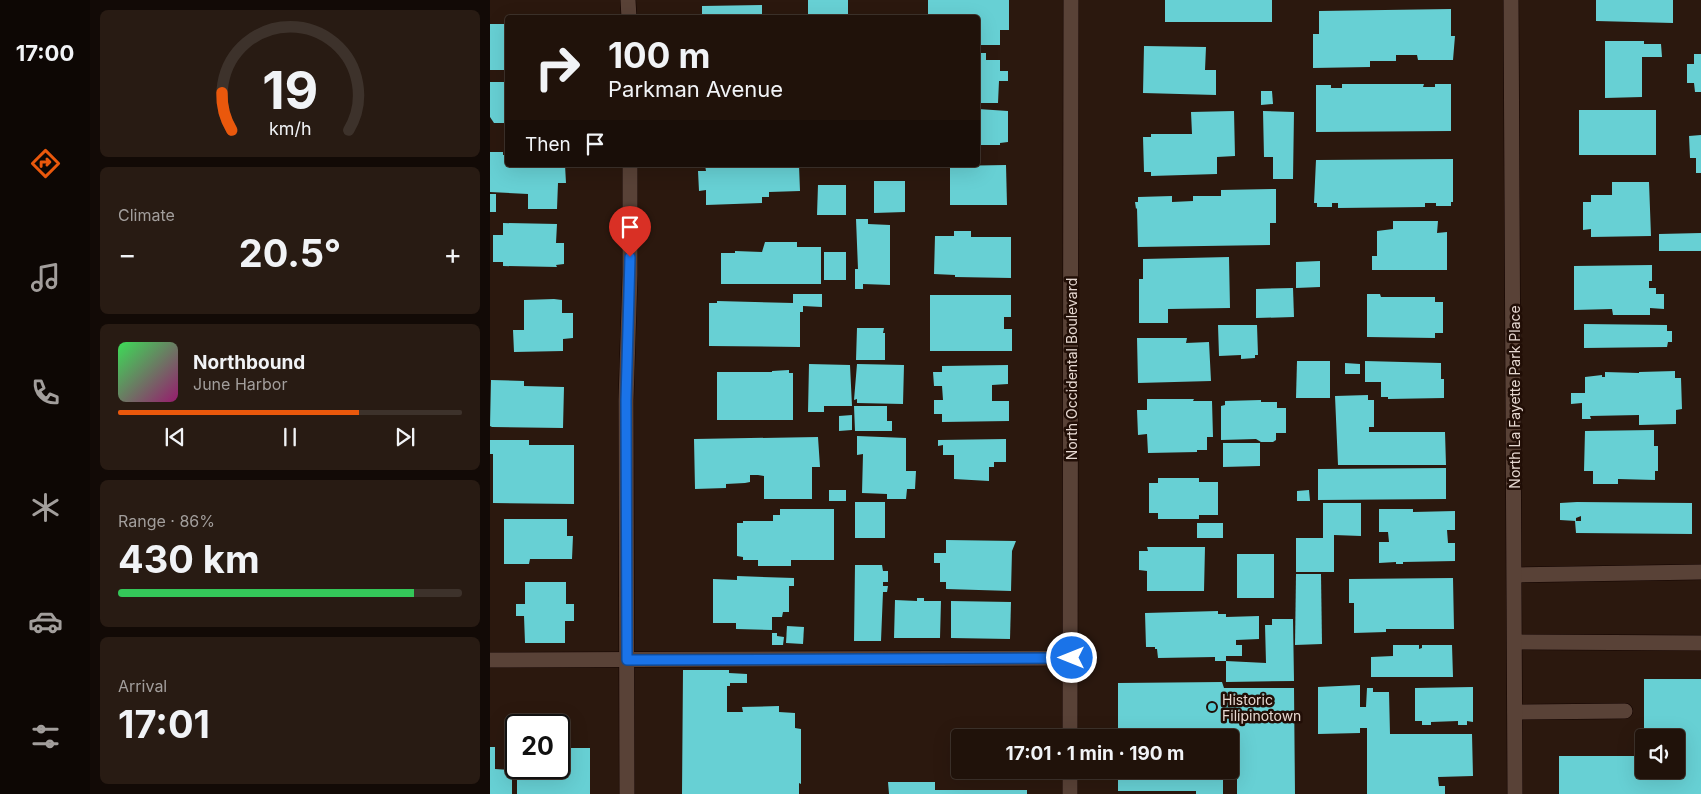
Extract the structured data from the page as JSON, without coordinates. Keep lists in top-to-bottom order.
{
  "streets": {
    "street": ["North Occidental Boulevard", "North La Fayette Park Place"]
  },
  "places": ["Historic Filipinotown"],
  "page": {
    "tabs": "17:00",
    "turn": ["100 m", "Parkman Avenue"],
    "then": "Then",
    "tile": [
      "Climate",
      ["Range · 86%", "430 km"],
      ["Arrival", "17:01"]
    ],
    "heat": ["−", "20.5°", "+"],
    "song": ["Northbound", "June Harbor"],
    "limit": "20",
    "trip": "17:01 · 1 min · 190 m",
    "gauge": ["19", "km/h"]
  }
}
